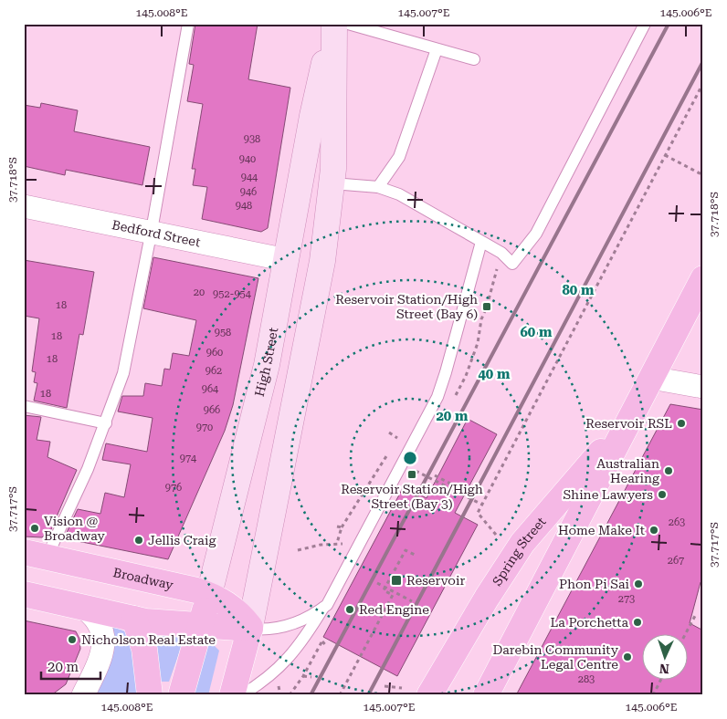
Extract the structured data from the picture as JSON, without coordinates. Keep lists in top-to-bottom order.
{
  "streets": {
    "main road": ["High Street", "Spring Street", "Broadway"],
    "street": ["Bedford Street"]
  },
  "crossings": [
    ["Bedford Street", "High Street"],
    ["High Street", "Broadway"]
  ],
  "places": {
    "transit": ["Reservoir Station/High Street (Bay 6)", "Reservoir Station/High Street (Bay 3)", "Reservoir"],
    "other": [
      "Reservoir RSL",
      "Australian Hearing",
      "Shine Lawyers",
      "Vision @ Broadway",
      "Home Make It",
      "Jellis Craig",
      "Phon Pi Sai",
      "Red Engine",
      "La Porchetta",
      "Nicholson Real Estate",
      "Darebin Community Legal Centre"
    ]
  },
  "house_numbers": [
    "938",
    "940",
    "944",
    "946",
    "948",
    "20",
    "952-954",
    "18",
    "958",
    "18",
    "960",
    "18",
    "962",
    "964",
    "18",
    "966",
    "970",
    "974",
    "976",
    "263",
    "267",
    "273",
    "283"
  ],
  "scale_bar": "20 m",
  "north": "bottom",
  "coordinates": [
    "145.008°E",
    "145.007°E",
    "145.006°E",
    "37.718°S",
    "37.717°S"
  ],
  "rings": [
    "80 m",
    "60 m",
    "40 m",
    "20 m"
  ]
}
